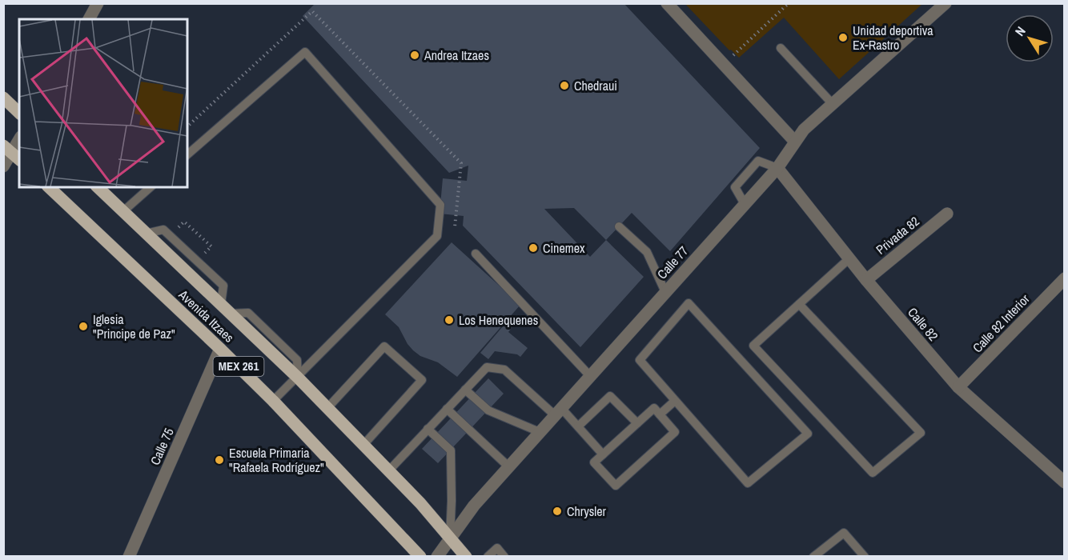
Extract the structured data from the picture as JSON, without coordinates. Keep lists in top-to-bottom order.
{
  "streets": {
    "main road": ["Avenida Itzaes", "MEX 261"],
    "street": [
      "Privada 82",
      "Calle 77",
      "Calle 82 Interior",
      "Calle 82",
      "Calle 75"
    ]
  },
  "crossings": [
    ["Privada 82", "Calle 82"],
    ["Calle 77", "Avenida Itzaes"],
    ["Calle 77", "Calle 82"],
    ["Avenida Itzaes", "Calle 75"],
    ["Calle 82 Interior", "Calle 82"]
  ],
  "places": [
    "Unidad deportiva Ex-Rastro",
    "Andrea Itzaes",
    "Chedraui",
    "Cinemex",
    "Los Henequenes",
    "Iglesia \"Principe de Paz\"",
    "Escuela Primaria \"Rafaela Rodríguez\"",
    "Chrysler"
  ],
  "north": "top left"
}
